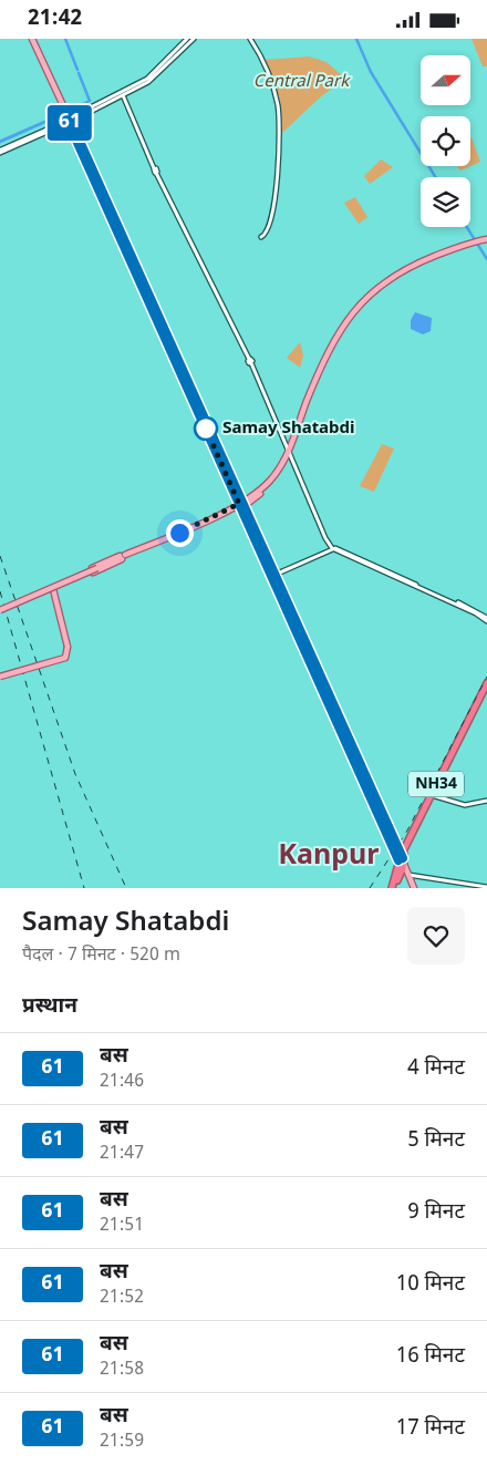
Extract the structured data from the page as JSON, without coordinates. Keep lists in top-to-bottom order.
{
  "streets": {
    "highway": ["NH34"]
  },
  "districts": ["Kanpur"],
  "parks": ["Central Park"],
  "places": ["Samay Shatabdi"],
  "lines": ["bus line 61"],
  "north": "right",
  "page": {
    "status": "21:42",
    "on_map": "61",
    "heading": [
      ["Samay Shatabdi", "पैदल · 7 मिनट · 520 m"],
      "प्रस्थान"
    ],
    "list": [
      {
        "mark": "61",
        "name": "बस",
        "note": "21:46",
        "value": "4 मिनट"
      },
      {
        "mark": "61",
        "name": "बस",
        "note": "21:47",
        "value": "5 मिनट"
      },
      {
        "mark": "61",
        "name": "बस",
        "note": "21:51",
        "value": "9 मिनट"
      },
      {
        "mark": "61",
        "name": "बस",
        "note": "21:52",
        "value": "10 मिनट"
      },
      {
        "mark": "61",
        "name": "बस",
        "note": "21:58",
        "value": "16 मिनट"
      },
      {
        "mark": "61",
        "name": "बस",
        "note": "21:59",
        "value": "17 मिनट"
      }
    ]
  }
}
